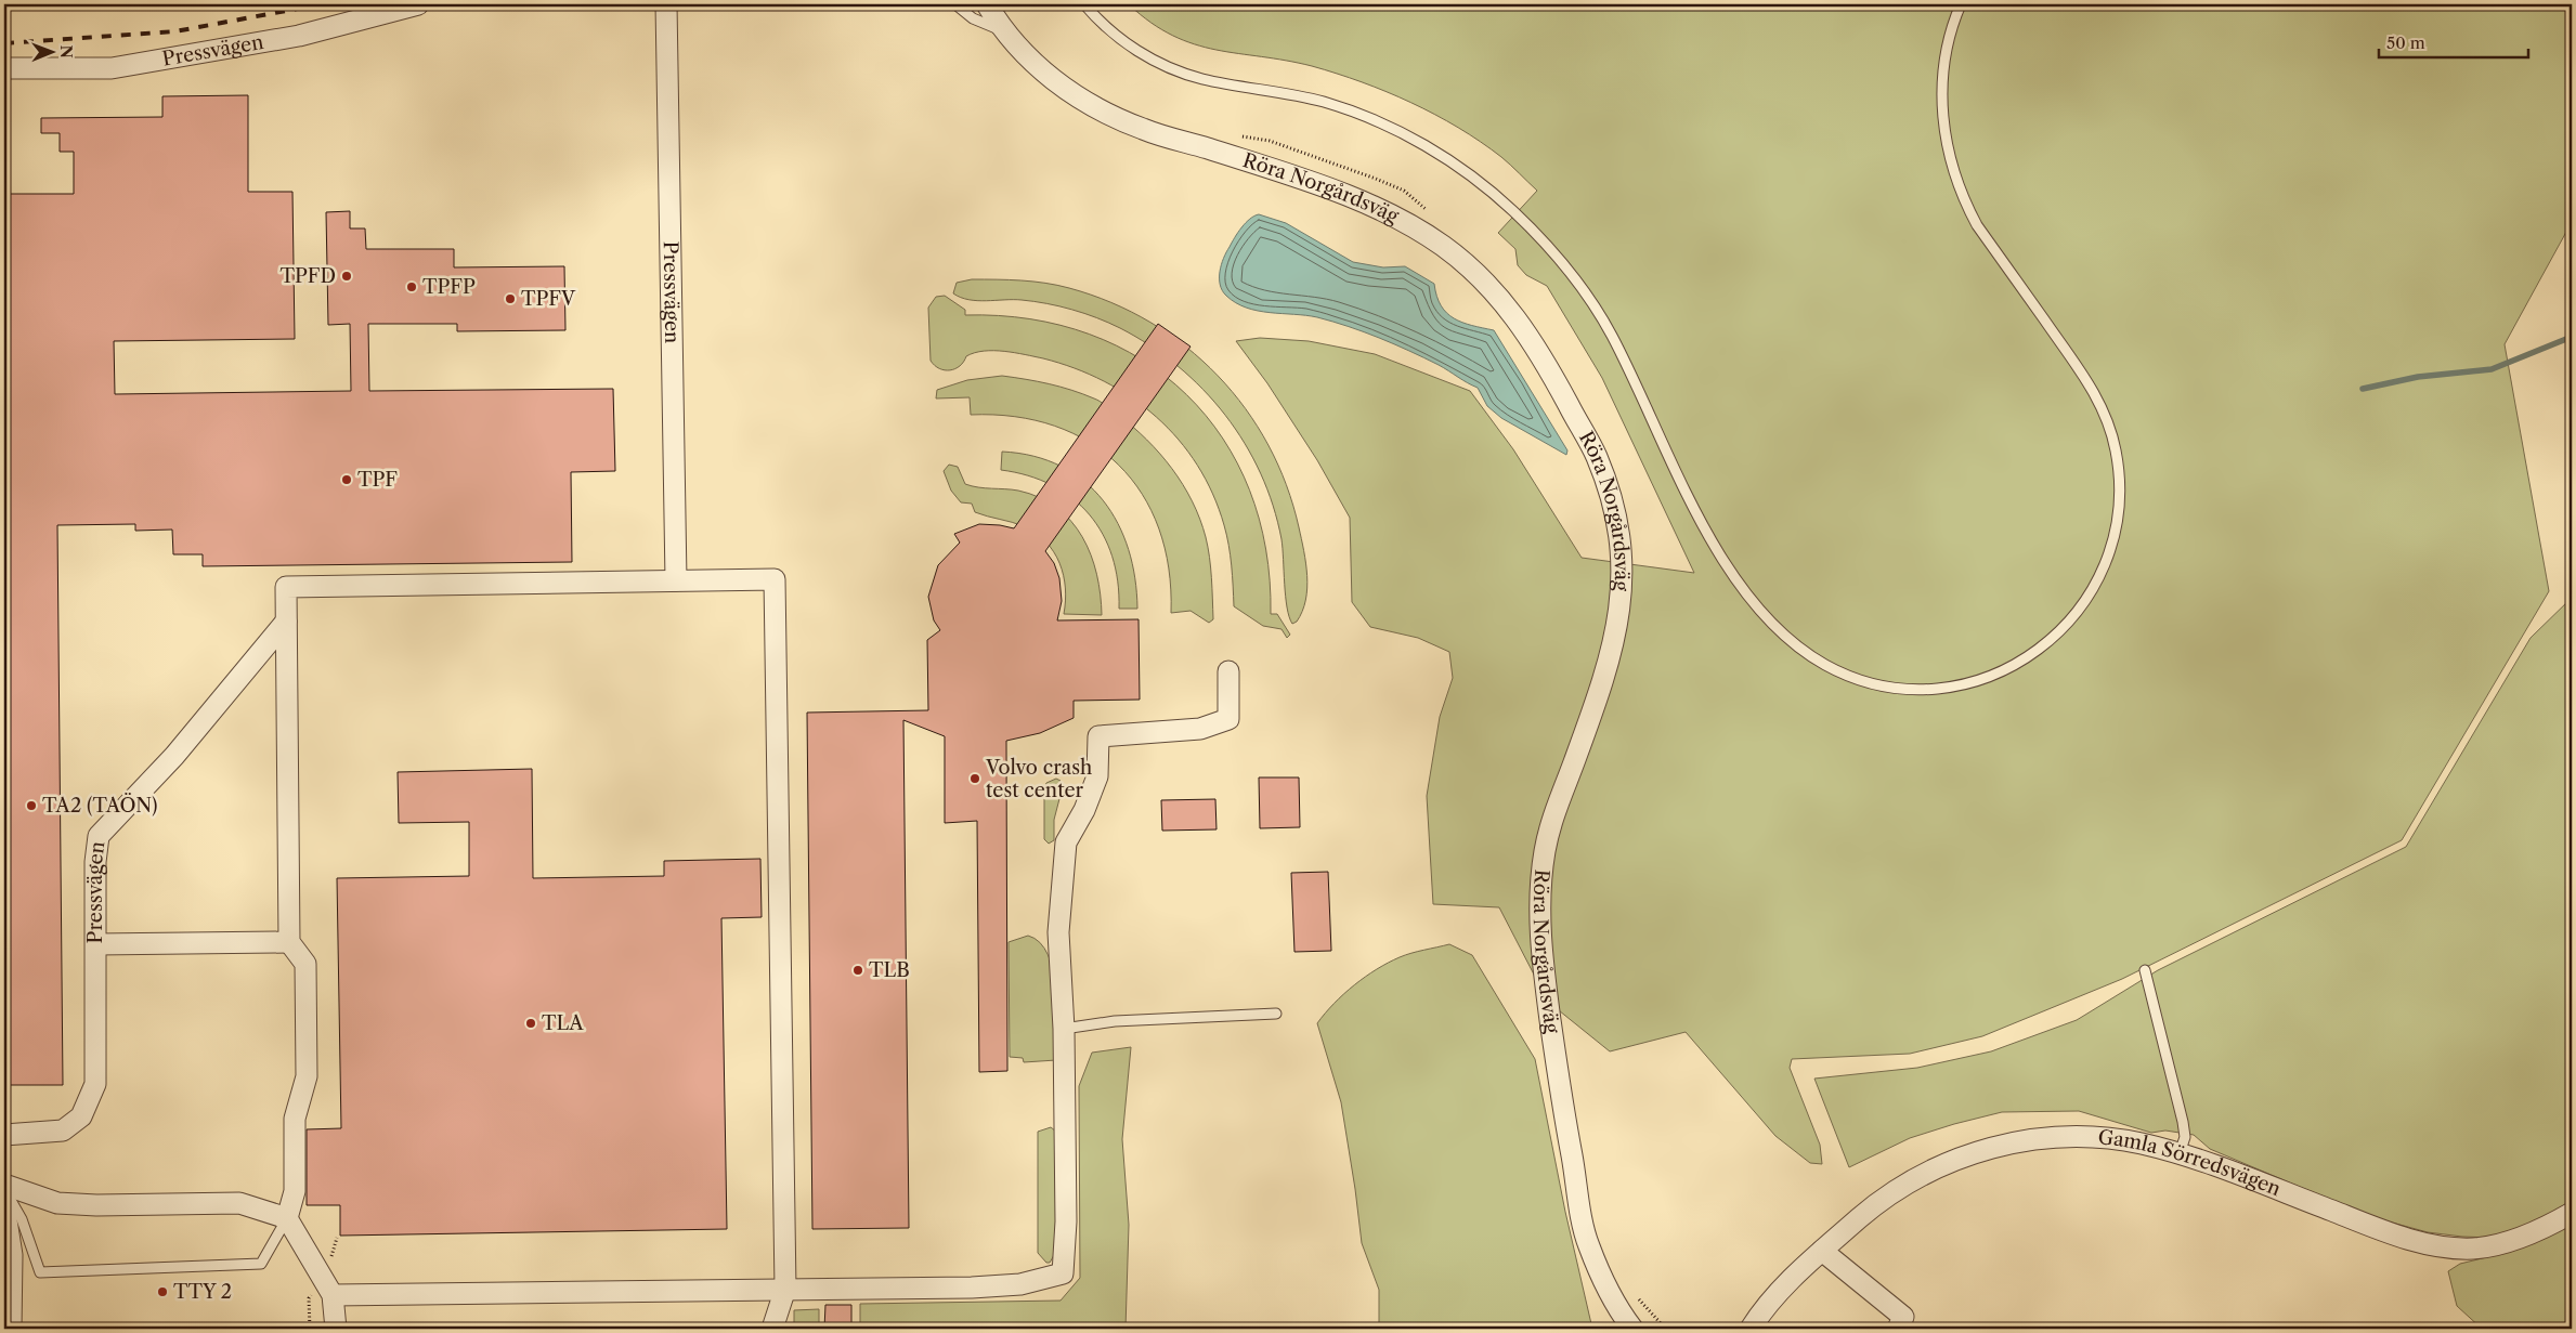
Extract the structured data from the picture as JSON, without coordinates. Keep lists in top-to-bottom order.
{
  "streets": {
    "street": ["Pressvägen", "Röra Norgårdsväg", "Gamla Sörredsvägen"]
  },
  "places": [
    "TPFD",
    "TPFP",
    "TPFV",
    "TPF",
    "Volvo crash test center",
    "TA2 (TAÖN)",
    "TLB",
    "TLA",
    "TTY 2"
  ],
  "scale_bar": "50 m",
  "north": "right"
}
